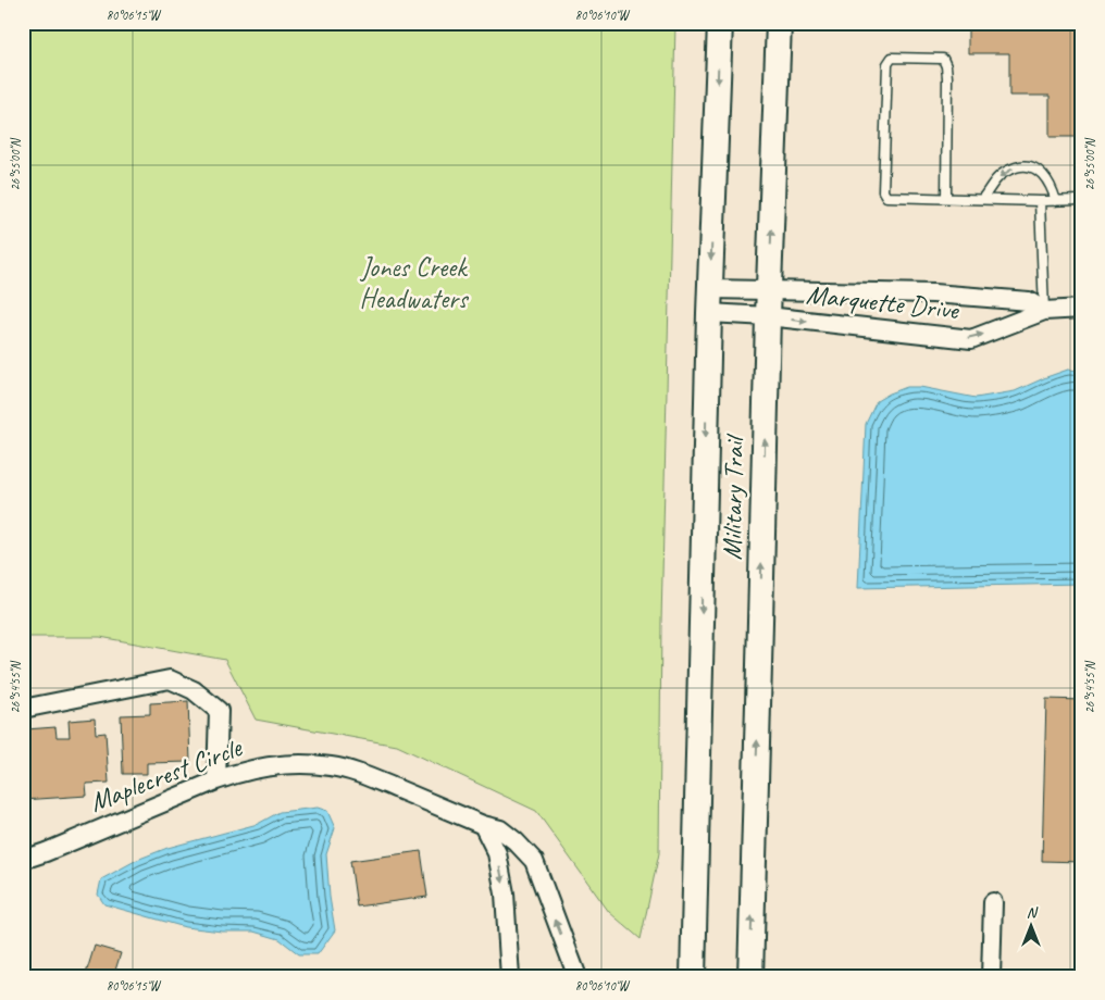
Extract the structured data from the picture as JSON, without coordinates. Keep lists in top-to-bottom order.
{
  "streets": {
    "main road": ["Military Trail"],
    "street": ["Marquette Drive", "Maplecrest Circle"]
  },
  "crossings": [
    ["Marquette Drive", "Military Trail"]
  ],
  "parks": ["Jones Creek Headwaters"],
  "north": "top",
  "coordinates": [
    "80°06'15\"W",
    "80°06'10\"W",
    "26°55'00\"N",
    "26°54'55\"N"
  ]
}
